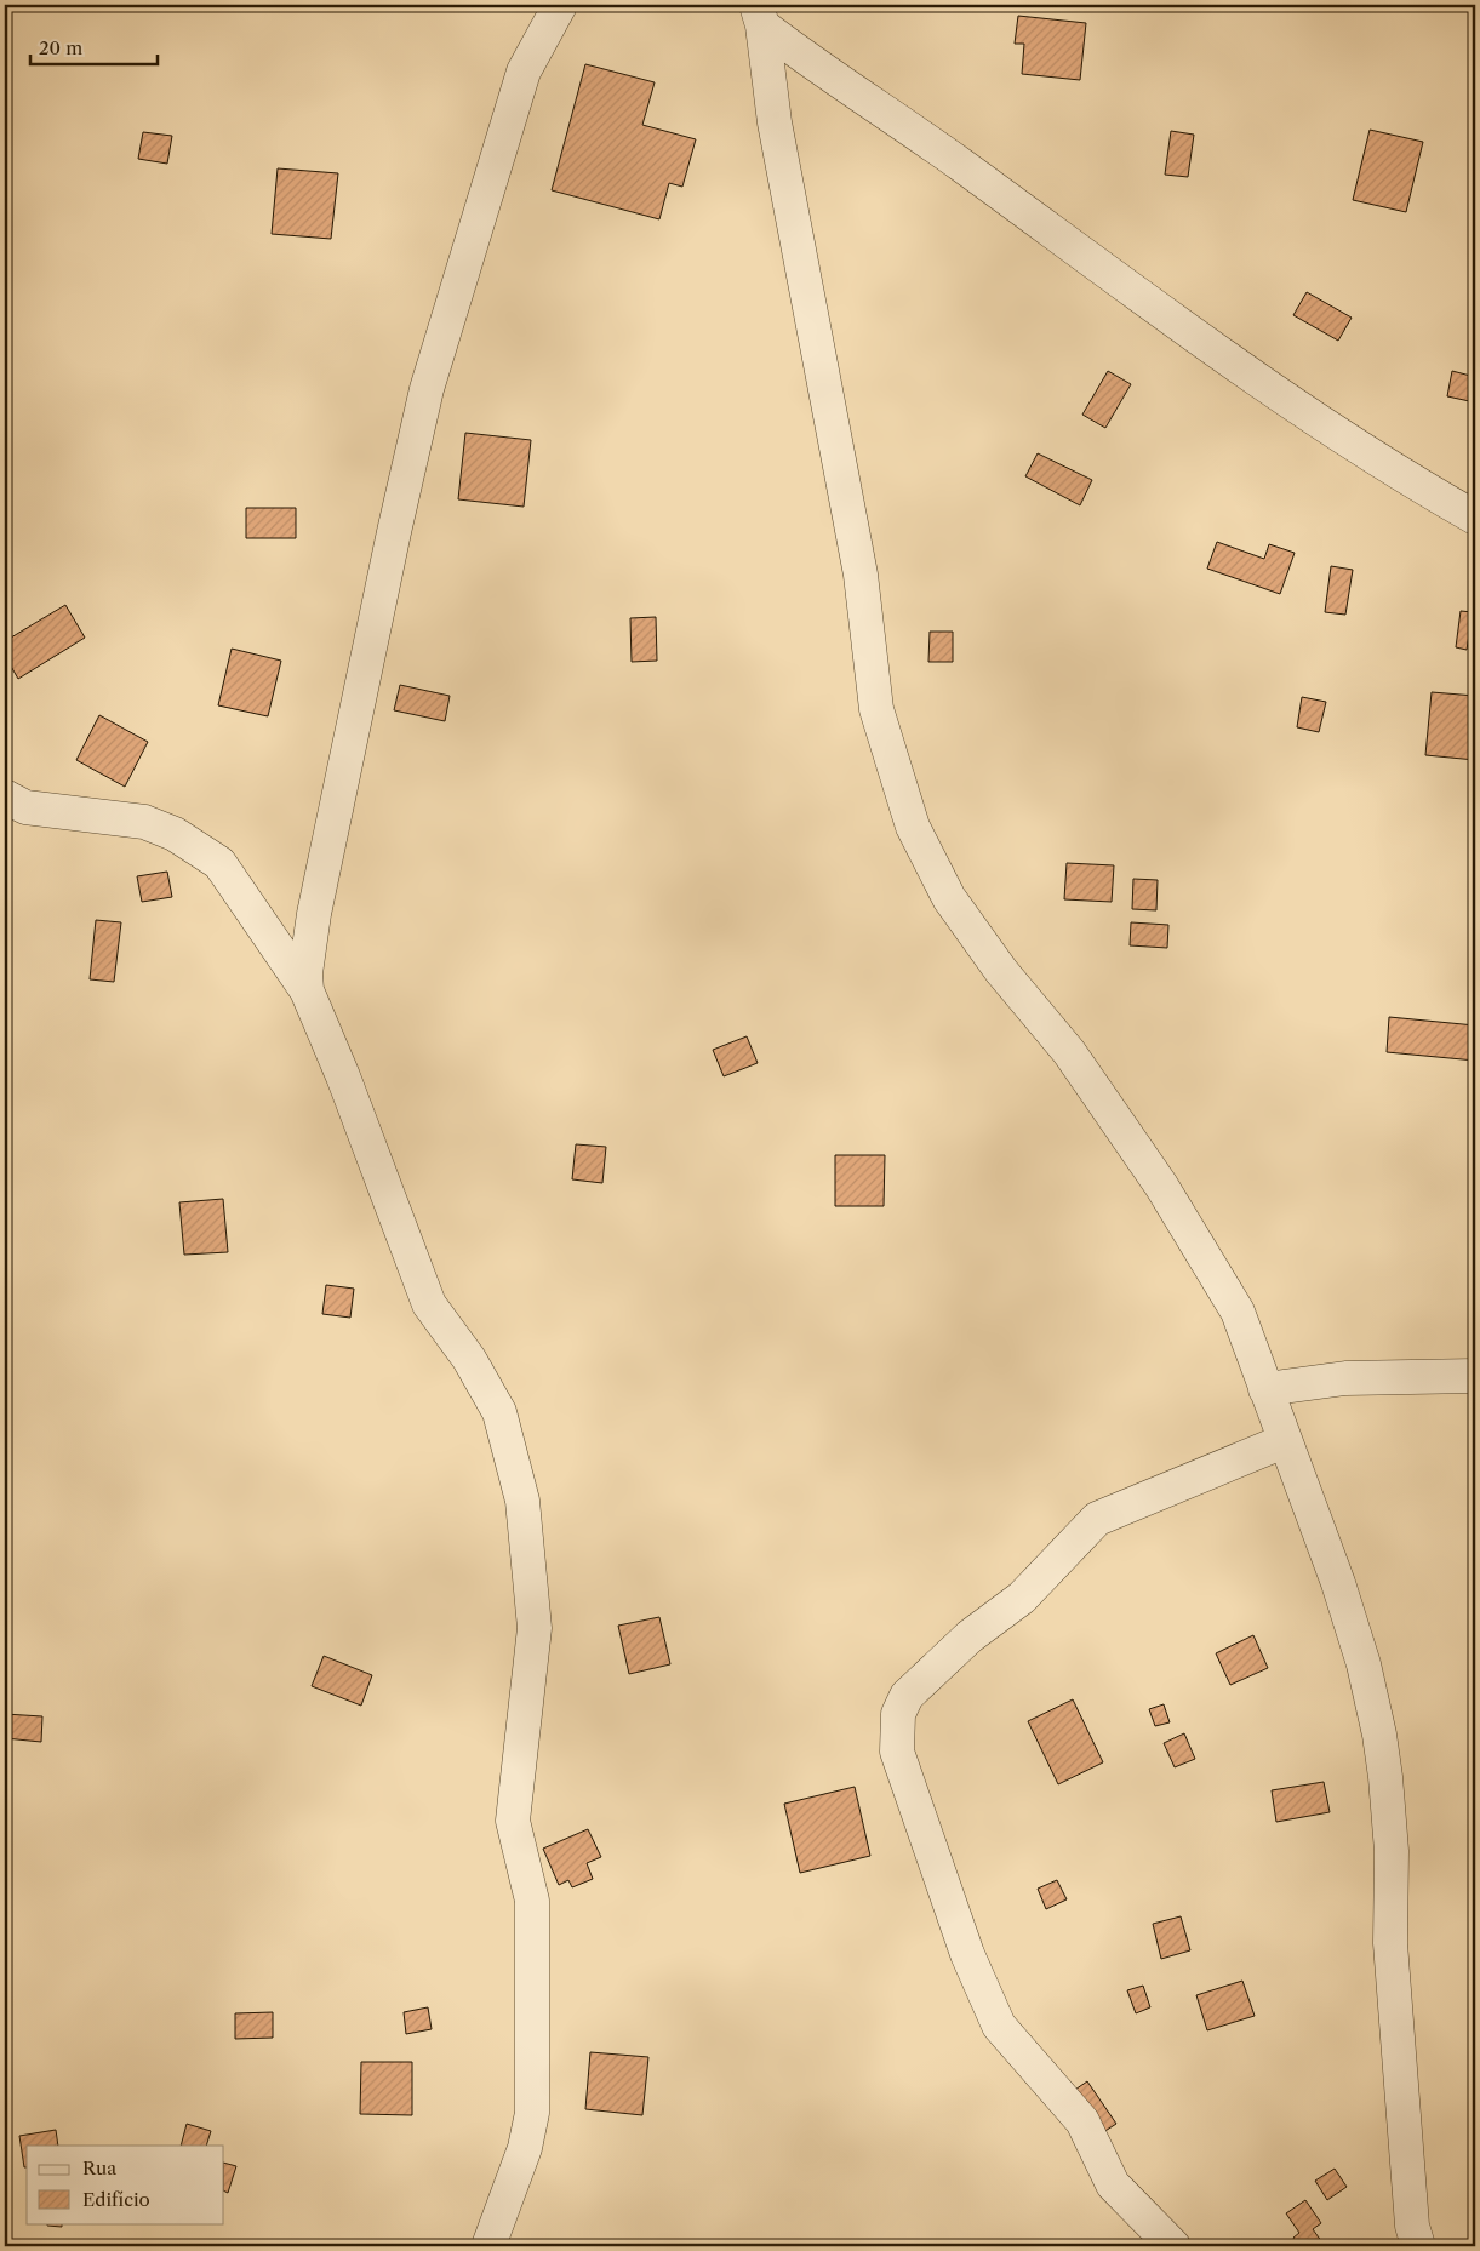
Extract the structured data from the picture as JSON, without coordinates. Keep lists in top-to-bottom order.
{
  "legend": ["Rua", "Edifício"],
  "scale_bar": "20 m"
}
